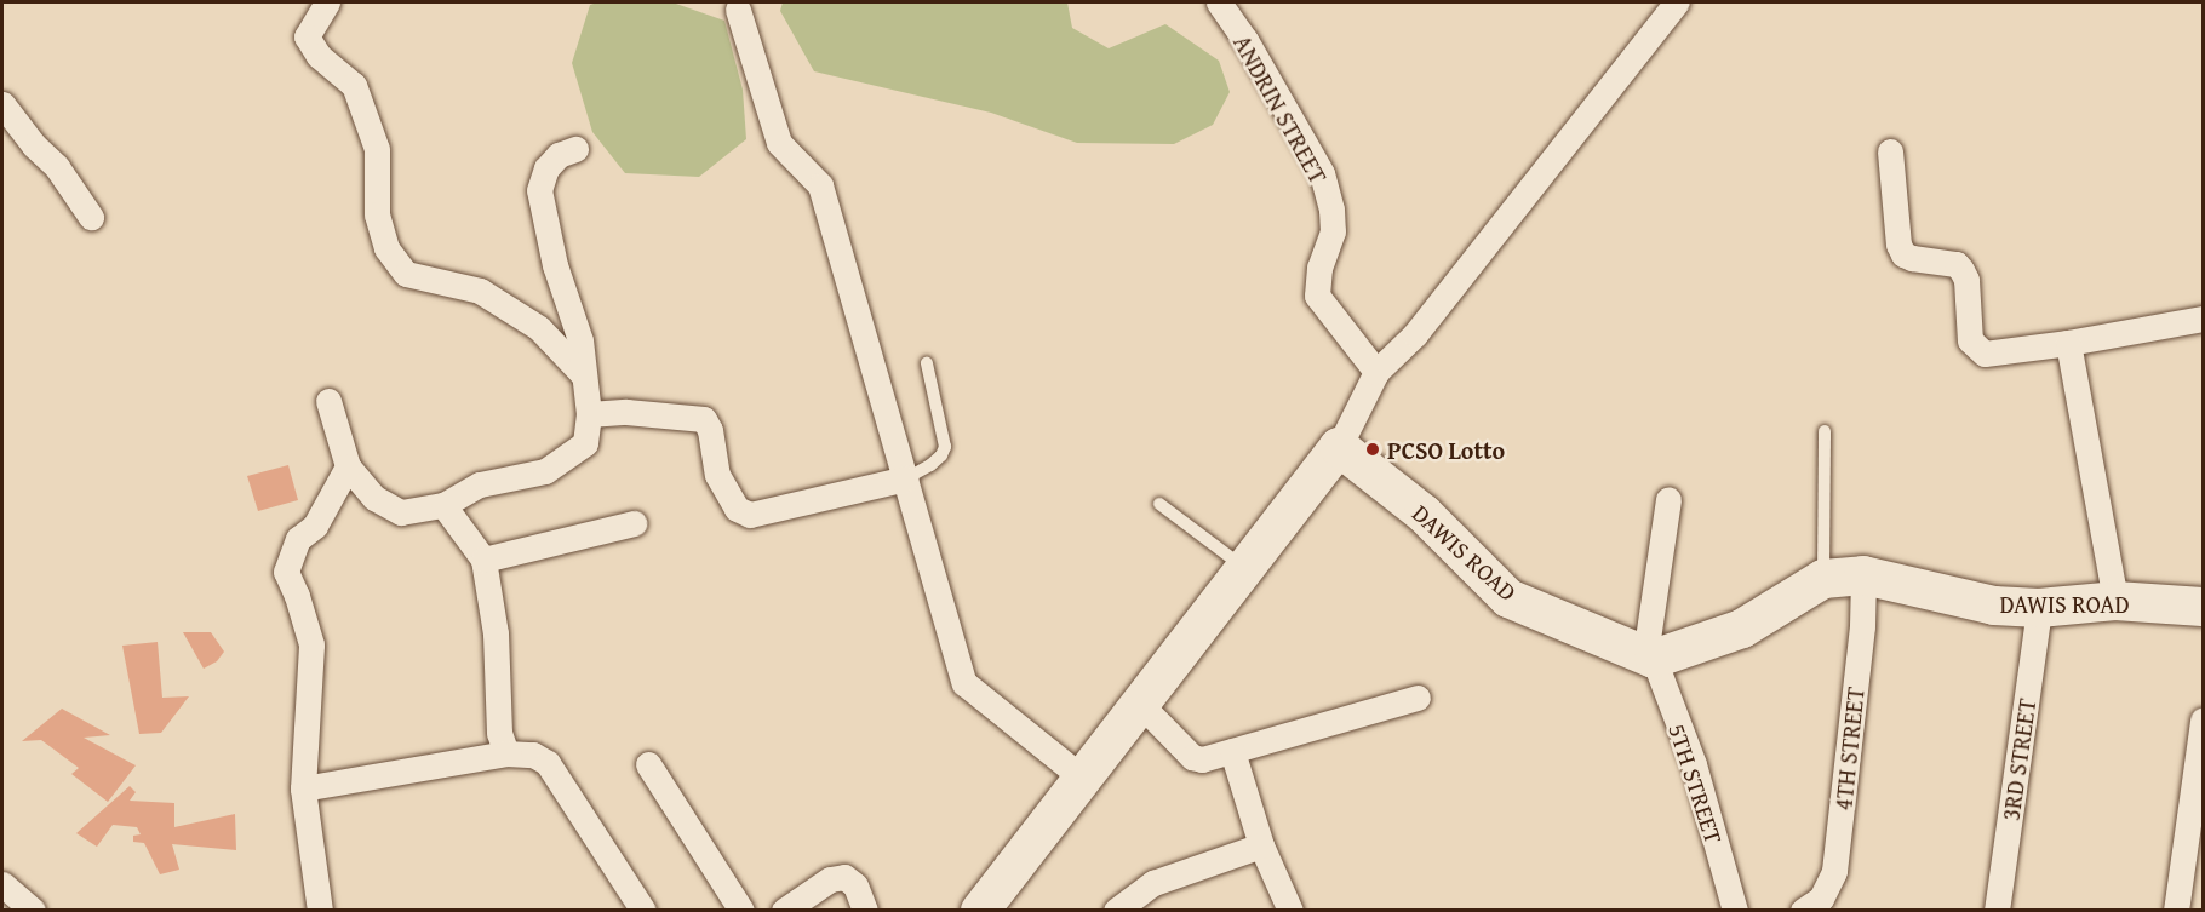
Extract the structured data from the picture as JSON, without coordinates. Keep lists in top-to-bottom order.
{
  "streets": {
    "street": [
      "ANDRIN STREET",
      "DAWIS ROAD",
      "4TH STREET",
      "3RD STREET",
      "5TH STREET"
    ]
  },
  "crossings": [
    ["DAWIS ROAD", "4TH STREET"],
    ["DAWIS ROAD", "3RD STREET"],
    ["DAWIS ROAD", "5TH STREET"]
  ],
  "places": ["PCSO Lotto"]
}
